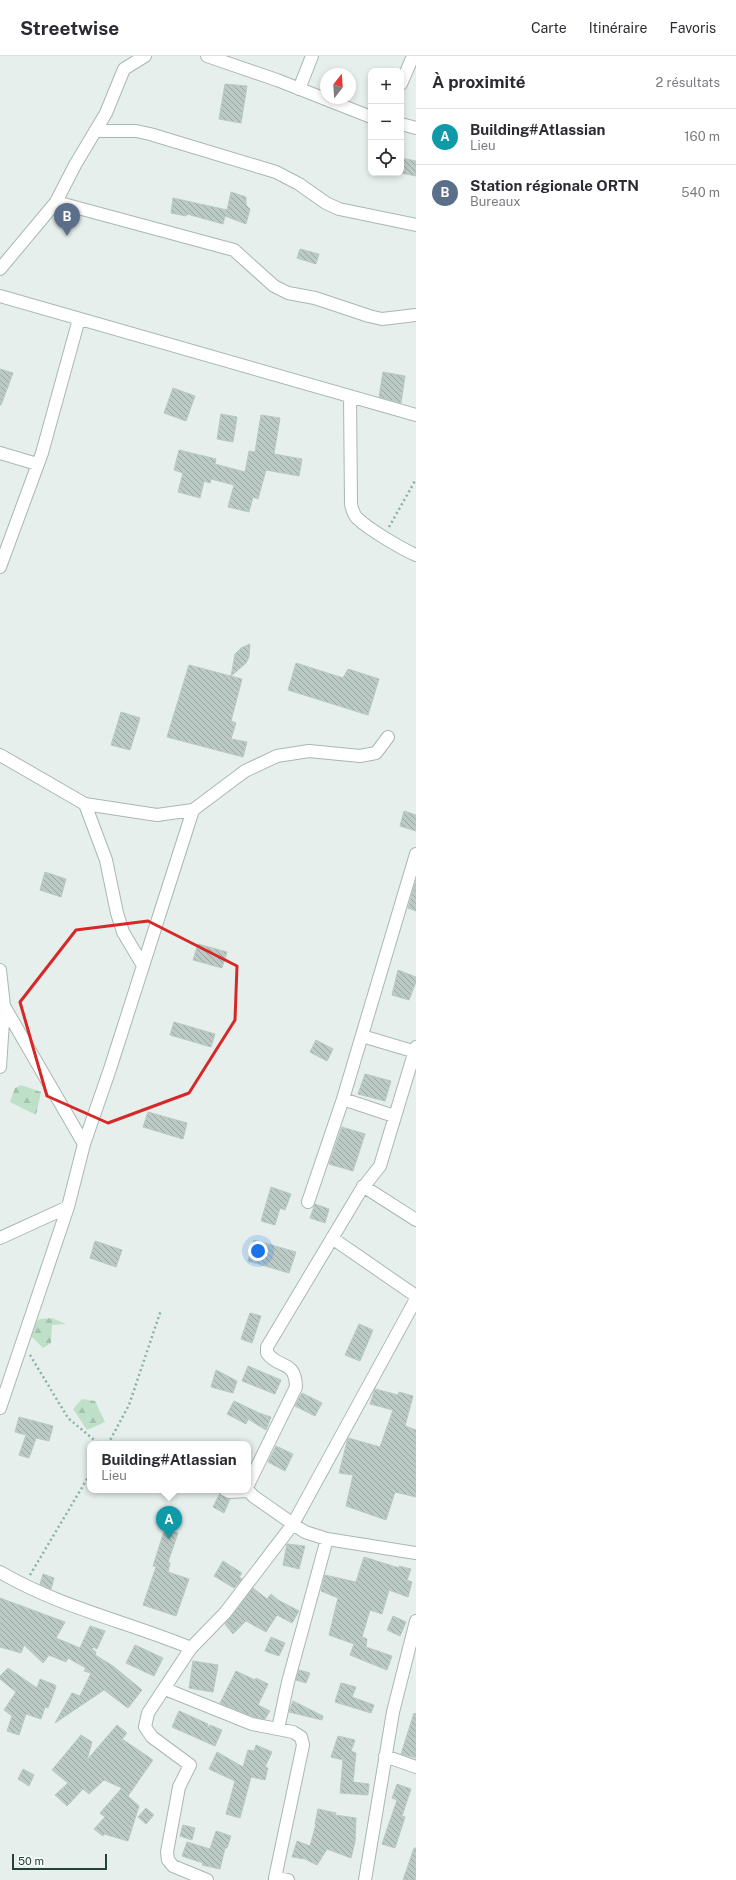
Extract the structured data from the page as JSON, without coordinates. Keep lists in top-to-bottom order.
{
  "scale_bar": "50 m",
  "north": "top",
  "page": {
    "header": "Streetwise",
    "nav": ["Carte", "Itinéraire", "Favoris"],
    "heading": ["À proximité", "2 résultats"],
    "map_buttons": ["+", "−"],
    "list": [
      {
        "mark": "A",
        "name": "Building#Atlassian",
        "note": "Lieu",
        "value": "160 m"
      },
      {
        "mark": "B",
        "name": "Station régionale ORTN",
        "note": "Bureaux",
        "value": "540 m"
      }
    ],
    "pins": ["B", "A"],
    "popup": ["Building#Atlassian", "Lieu"],
    "scale": "50 m"
  }
}
